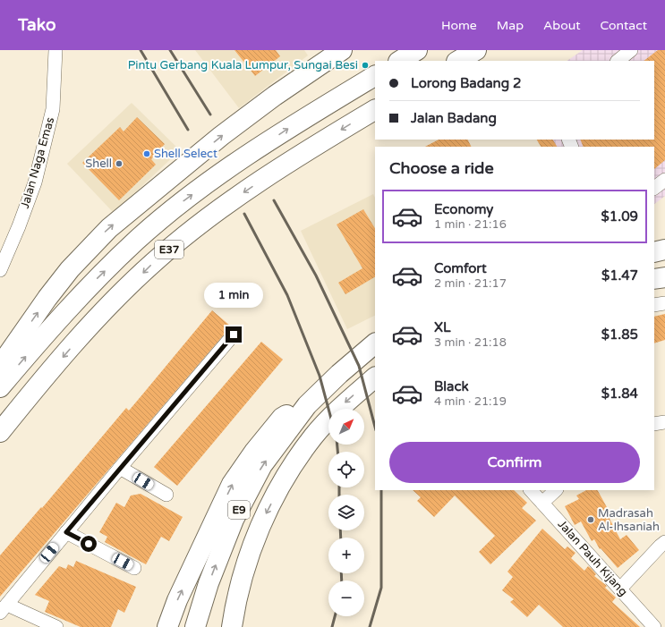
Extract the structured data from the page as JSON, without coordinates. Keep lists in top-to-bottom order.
{
  "streets": {
    "highway": ["E37", "E9"],
    "street": ["Jalan Naga Emas", "Jalan Pauh Kijang"]
  },
  "places": [
    "Pintu Gerbang Kuala Lumpur, Sungai Besi",
    "Shell Select",
    "Shell",
    "Madrasah Al-Ihsaniah"
  ],
  "north": "top right",
  "page": {
    "header": "Tako",
    "nav": [
      "Home",
      "Map",
      "About",
      "Contact"
    ],
    "banner": ["Lorong Badang 2", "Jalan Badang"],
    "heading": "Choose a ride",
    "list": [
      {
        "name": "Economy",
        "note": "1 min · 21:16",
        "value": "$1.09"
      },
      {
        "name": "Comfort",
        "note": "2 min · 21:17",
        "value": "$1.47"
      },
      {
        "name": "XL",
        "note": "3 min · 21:18",
        "value": "$1.85"
      },
      {
        "name": "Black",
        "note": "4 min · 21:19",
        "value": "$1.84"
      }
    ],
    "bubble": "1 min",
    "map_buttons": ["+", "−"],
    "buttons": "Confirm"
  }
}
